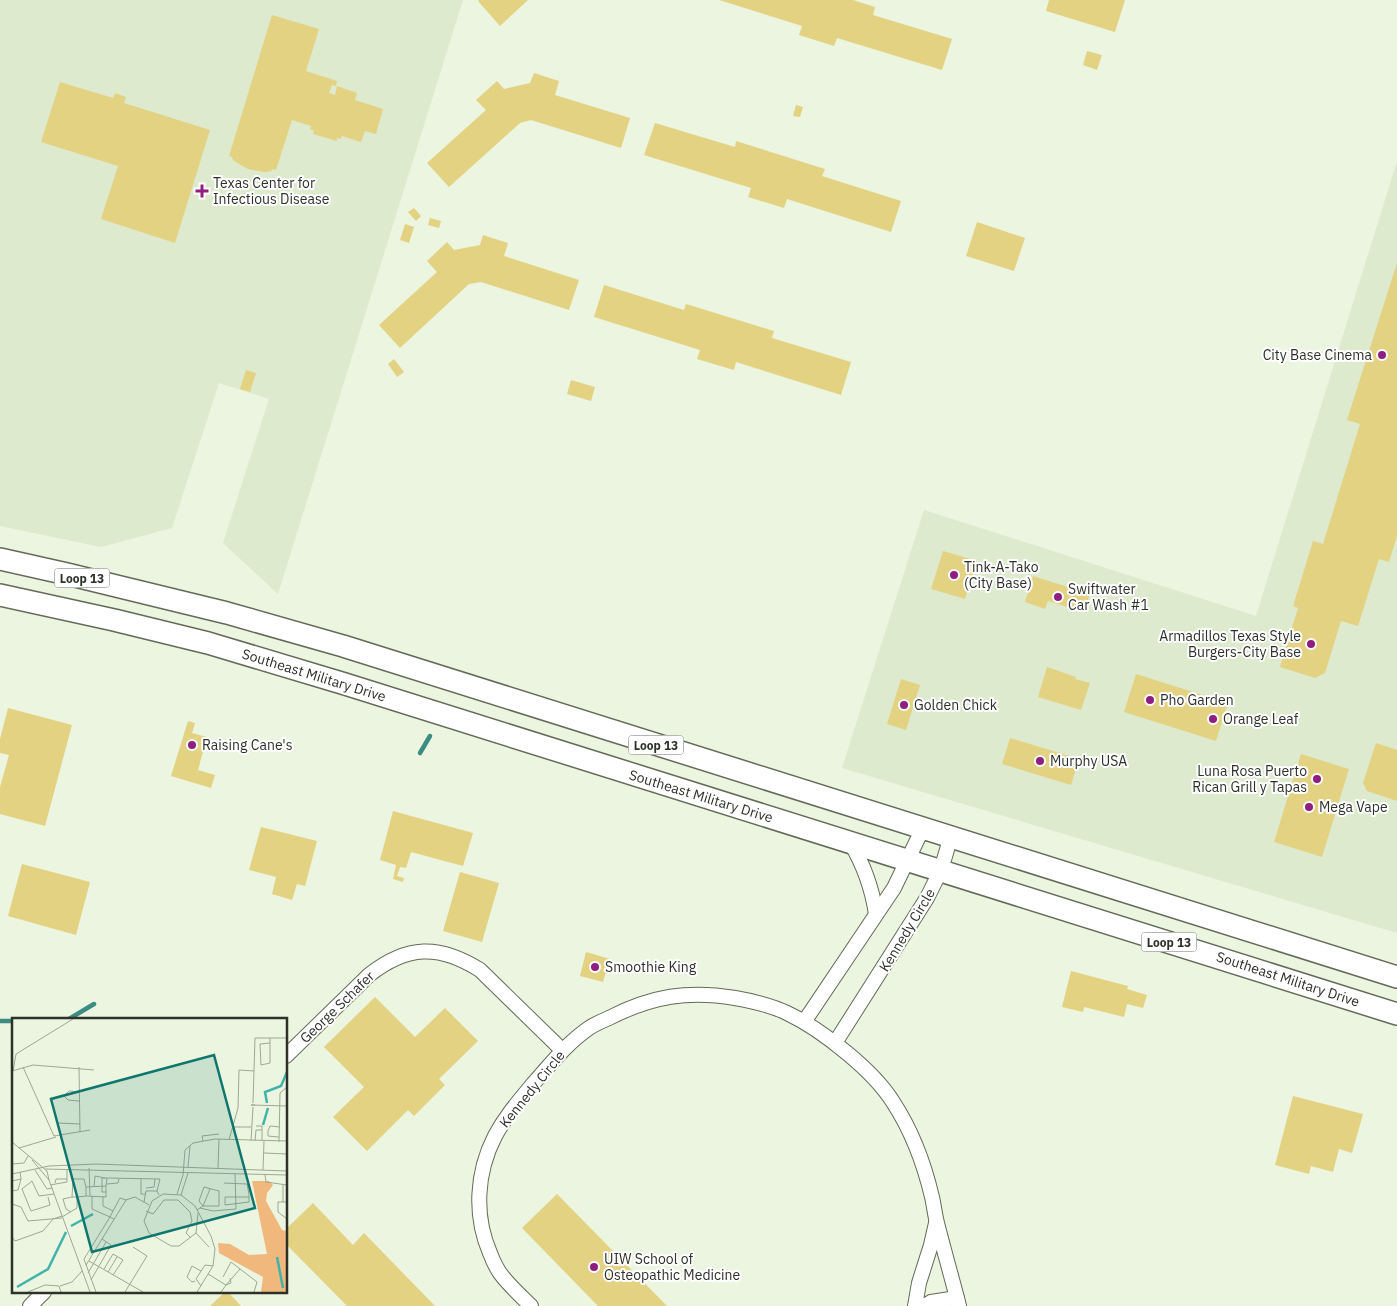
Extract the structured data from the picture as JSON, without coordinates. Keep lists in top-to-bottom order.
{
  "streets": {
    "main road": ["Loop 13", "Southeast Military Drive"],
    "street": ["Kennedy Circle", "George Schafer"]
  },
  "crossings": [
    ["Loop 13", "Kennedy Circle"],
    ["Southeast Military Drive", "Kennedy Circle"],
    ["Kennedy Circle", "George Schafer"]
  ],
  "places": {
    "health": ["Texas Center for Infectious Disease"],
    "other": [
      "City Base Cinema",
      "Tink-A-Tako (City Base)",
      "Swiftwater Car Wash #1",
      "Armadillos Texas Style Burgers-City Base",
      "Pho Garden",
      "Golden Chick",
      "Orange Leaf",
      "Raising Cane's",
      "Murphy USA",
      "Luna Rosa Puerto Rican Grill y Tapas",
      "Mega Vape",
      "Smoothie King",
      "UIW School of Osteopathic Medicine"
    ]
  }
}
